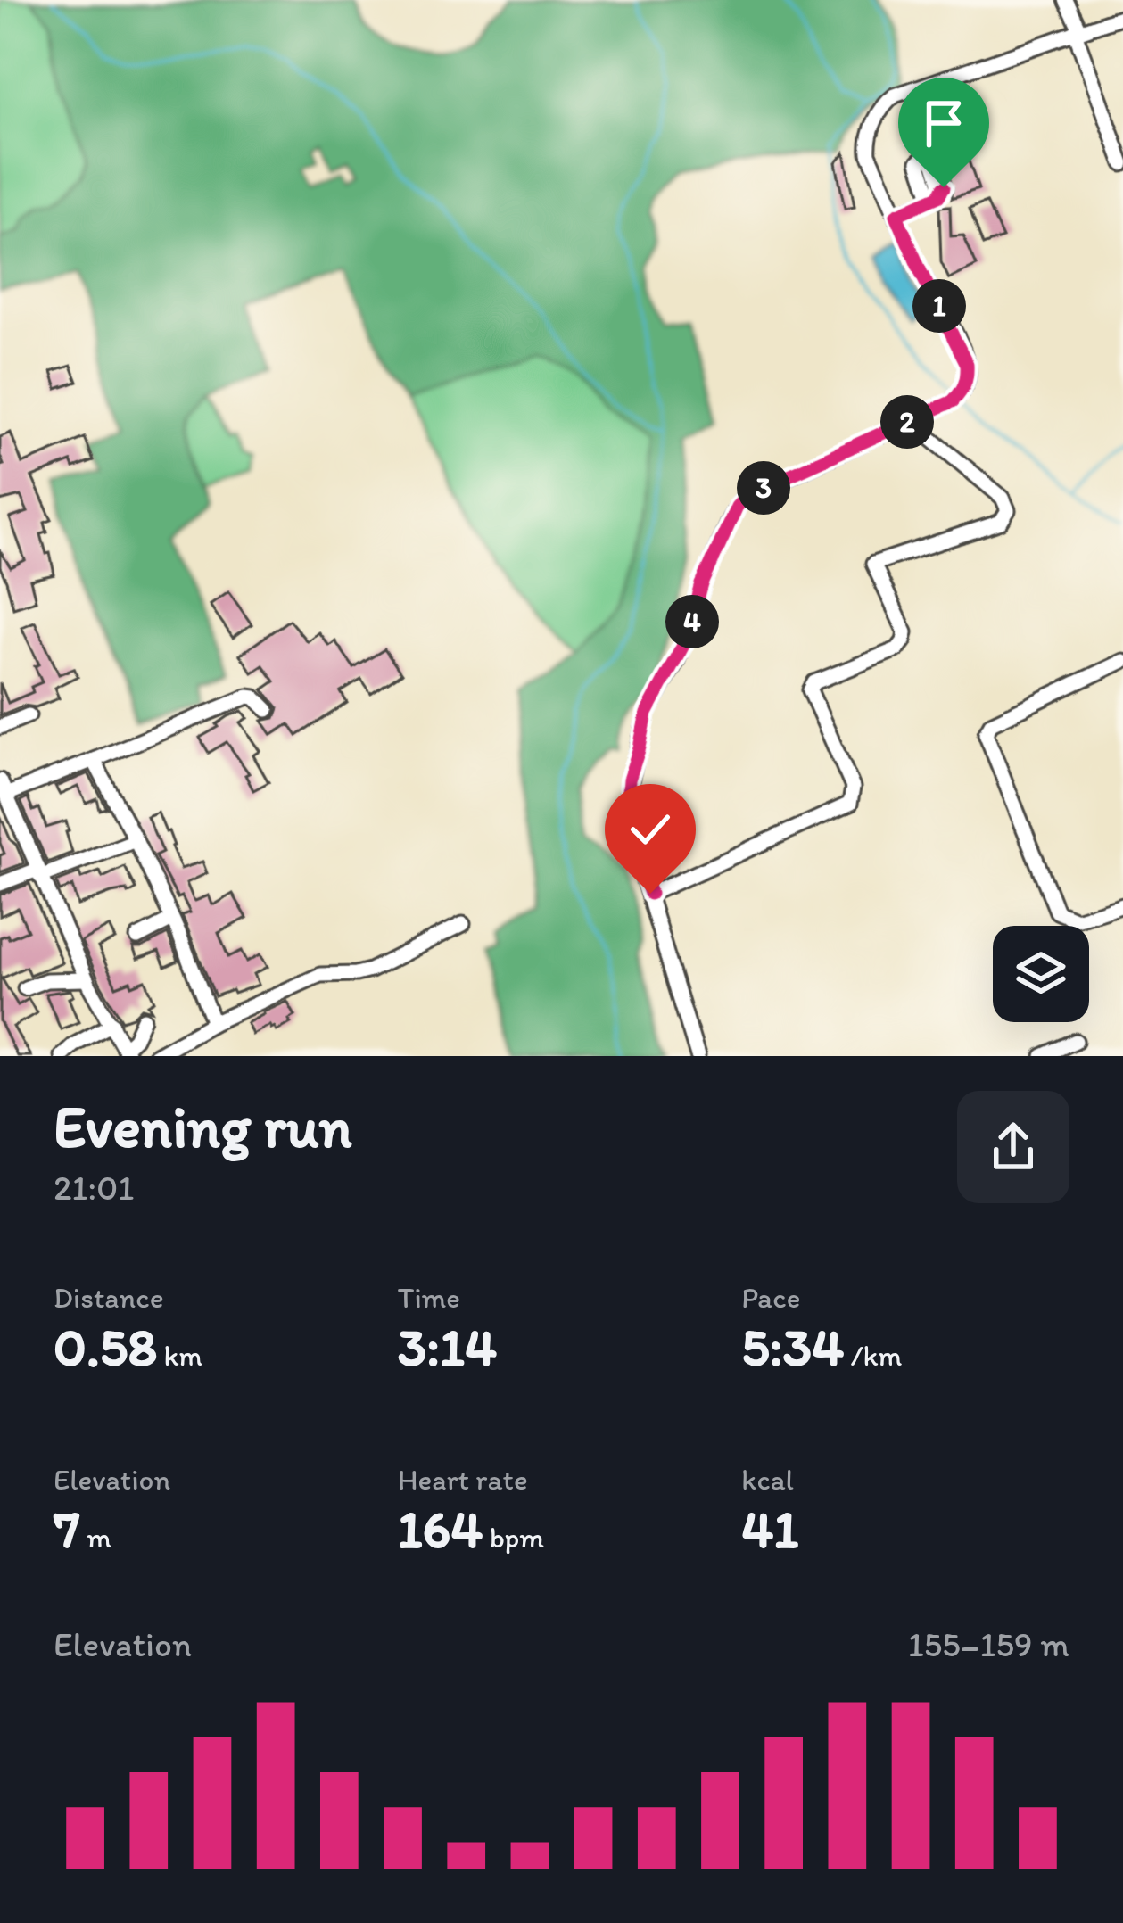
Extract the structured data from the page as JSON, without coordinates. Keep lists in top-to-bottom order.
{
  "page": {
    "pins": [
      "1",
      "2",
      "3",
      "4"
    ],
    "heading": ["Evening run", "21:01"],
    "stats": [
      ["Distance", "0.58 km"],
      ["Time", "3:14"],
      ["Pace", "5:34 /km"],
      ["Elevation", "7 m"],
      ["Heart rate", "164 bpm"],
      ["kcal", "41"]
    ],
    "chart": ["Elevation", "155–159 m"]
  }
}
